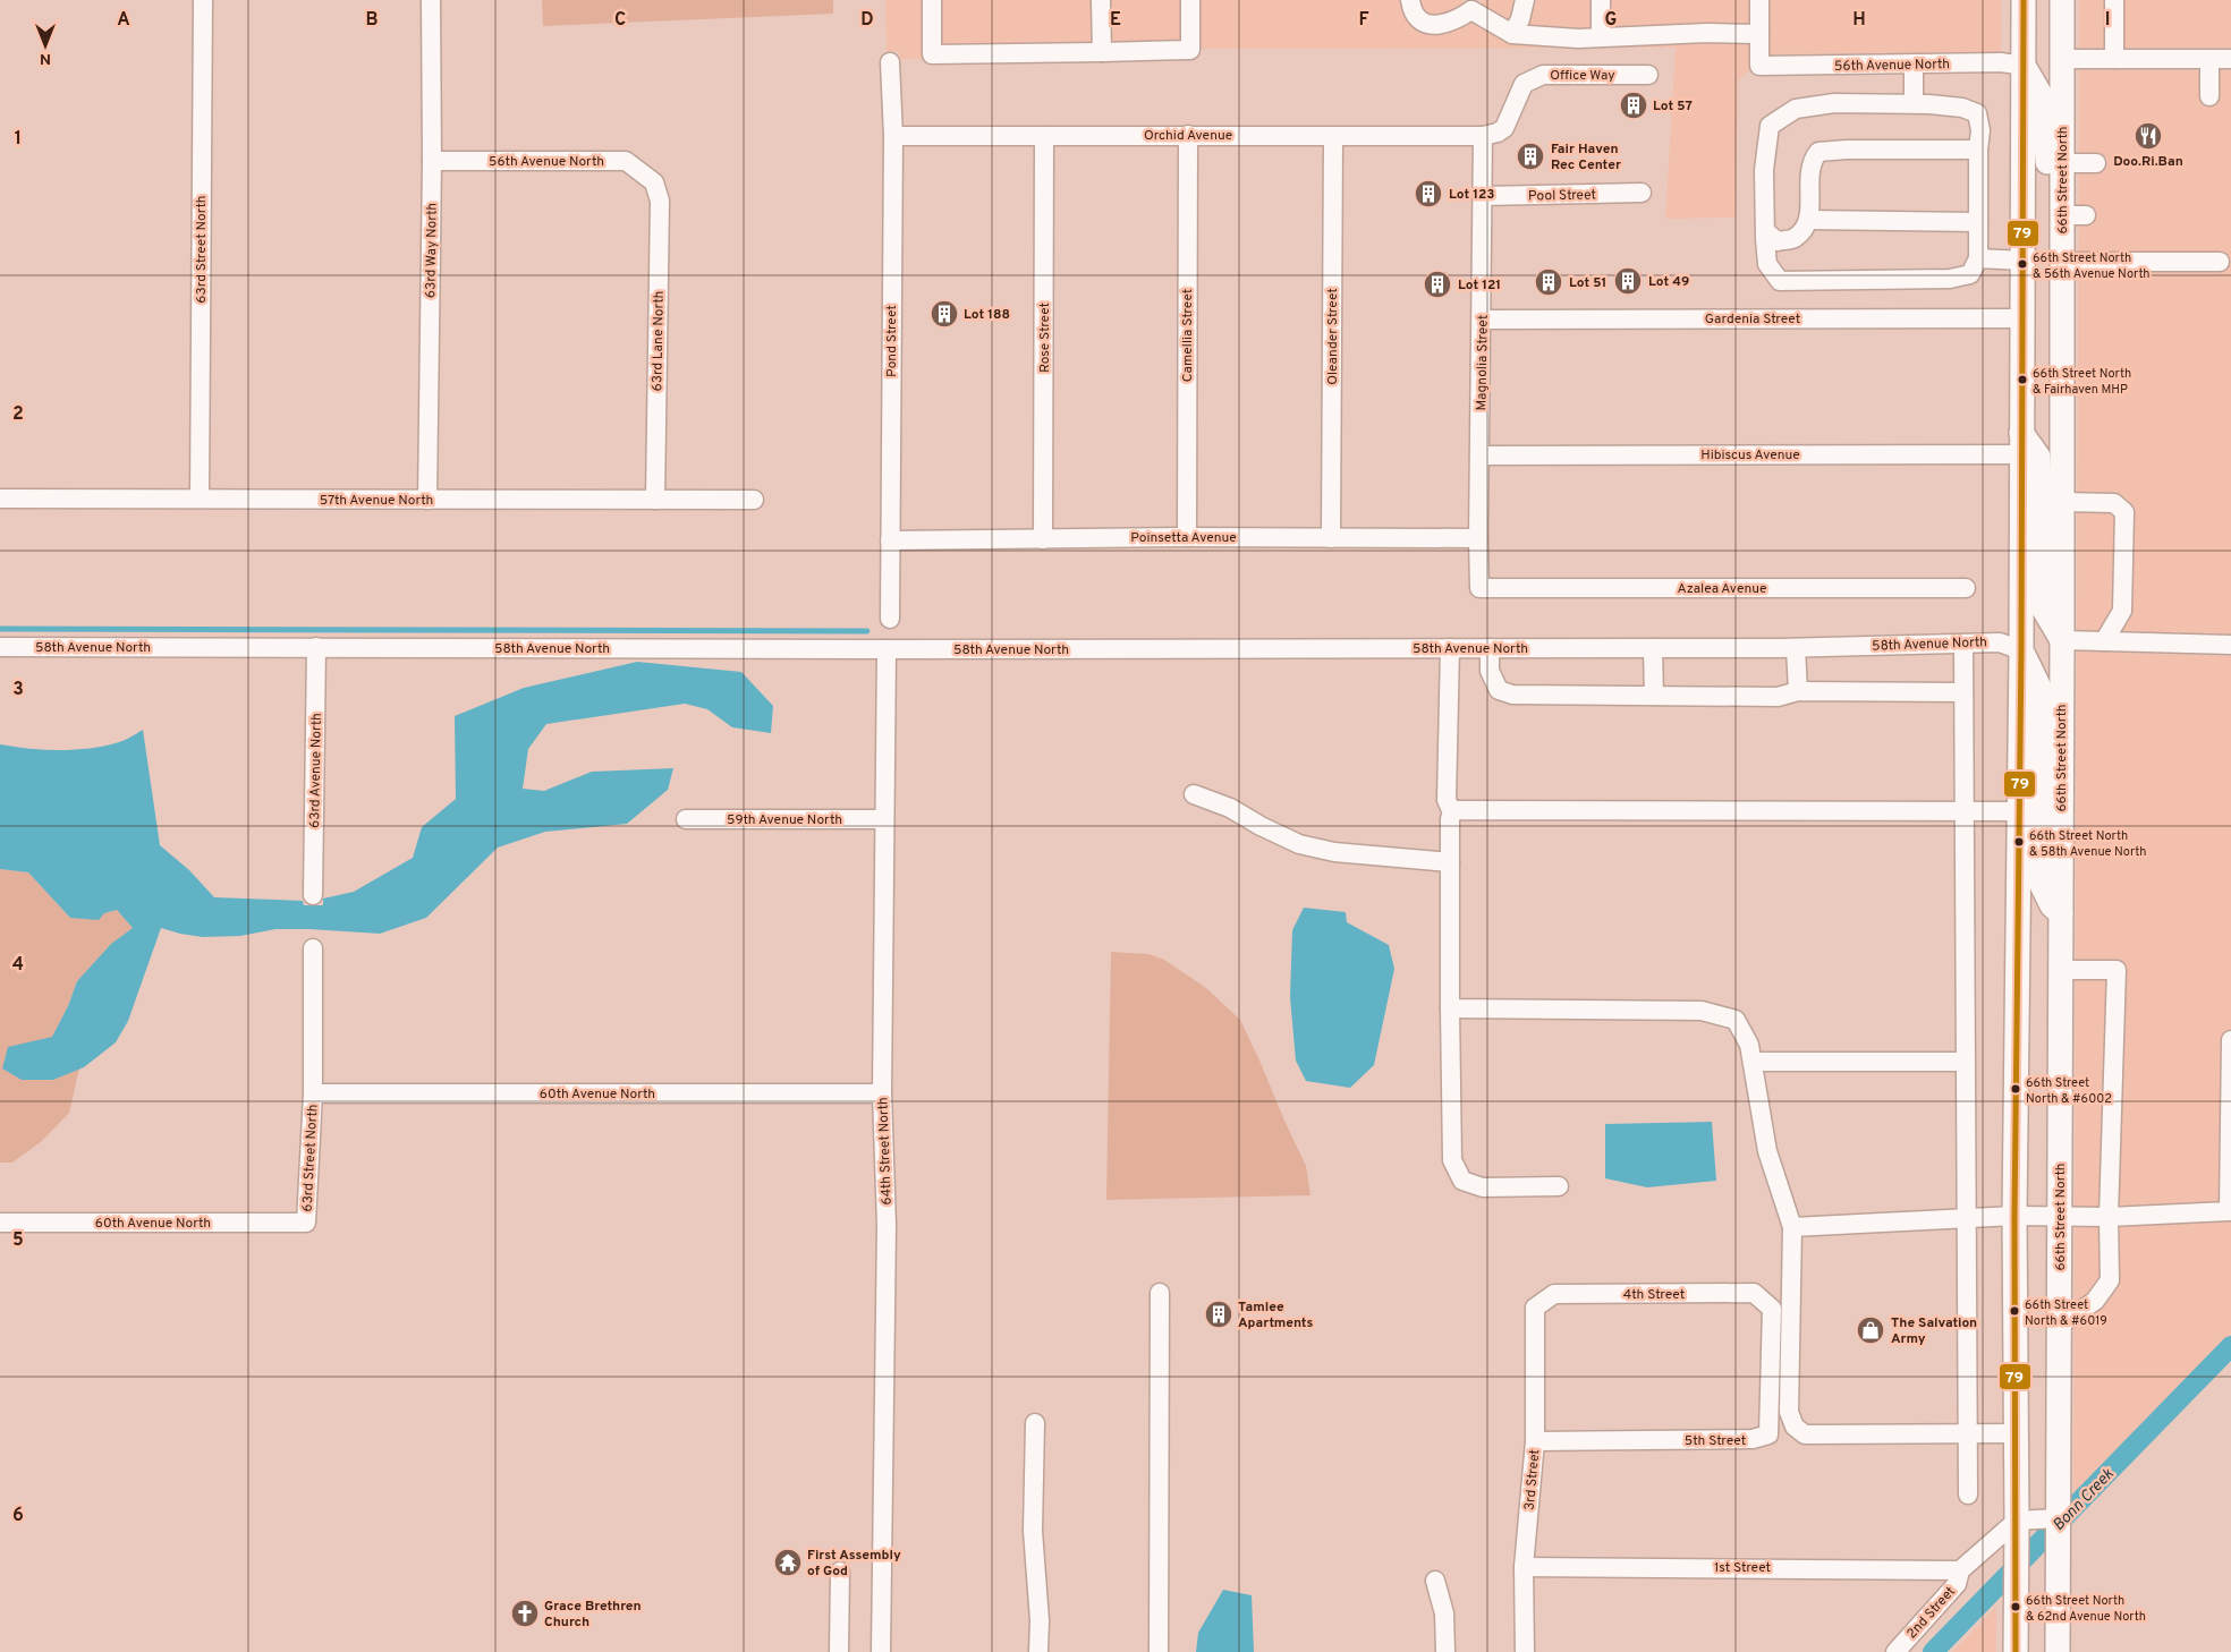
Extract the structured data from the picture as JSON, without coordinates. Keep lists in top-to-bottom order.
{
  "streets": {
    "main road": ["66th Street North"],
    "street": [
      "56th Avenue North",
      "Office Way",
      "Orchid Avenue",
      "Pool Street",
      "63rd Street North",
      "63rd Way North",
      "Gardenia Street",
      "Camellia Street",
      "Oleander Street",
      "Rose Street",
      "63rd Lane North",
      "Pond Street",
      "Magnolia Street",
      "Hibiscus Avenue",
      "57th Avenue North",
      "Poinsetta Avenue",
      "Azalea Avenue",
      "58th Avenue North",
      "63rd Avenue North",
      "59th Avenue North",
      "60th Avenue North",
      "64th Street North",
      "4th Street",
      "5th Street",
      "3rd Street",
      "1st Street",
      "2nd Street"
    ]
  },
  "crossings": [
    ["56th Avenue North", "63rd Way North"],
    ["56th Avenue North", "63rd Lane North"],
    ["Office Way", "Orchid Avenue"],
    ["Office Way", "Magnolia Street"],
    ["Orchid Avenue", "Camellia Street"],
    ["Orchid Avenue", "Oleander Street"],
    ["Orchid Avenue", "Rose Street"],
    ["Orchid Avenue", "Pond Street"],
    ["Orchid Avenue", "Magnolia Street"],
    ["Pool Street", "Magnolia Street"],
    ["63rd Street North", "57th Avenue North"],
    ["63rd Street North", "60th Avenue North"],
    ["63rd Way North", "57th Avenue North"],
    ["Gardenia Street", "Magnolia Street"],
    ["Camellia Street", "Poinsetta Avenue"],
    ["Oleander Street", "Poinsetta Avenue"],
    ["Rose Street", "Poinsetta Avenue"],
    ["63rd Lane North", "57th Avenue North"],
    ["Pond Street", "Poinsetta Avenue"],
    ["Magnolia Street", "Hibiscus Avenue"],
    ["Magnolia Street", "Poinsetta Avenue"],
    ["Magnolia Street", "Azalea Avenue"],
    ["58th Avenue North", "63rd Avenue North"],
    ["58th Avenue North", "64th Street North"],
    ["59th Avenue North", "64th Street North"],
    ["60th Avenue North", "64th Street North"],
    ["4th Street", "5th Street"],
    ["4th Street", "3rd Street"],
    ["5th Street", "3rd Street"],
    ["3rd Street", "1st Street"],
    ["1st Street", "2nd Street"]
  ],
  "water": ["Bonn Creek"],
  "places": {
    "building": [
      "Lot 57",
      "Fair Haven Rec Center",
      "Lot 123",
      "Lot 49",
      "Lot 51",
      "Lot 121",
      "Lot 188",
      "Tamlee Apartments"
    ],
    "restaurant": ["Doo.Ri.Ban"],
    "other": [
      "66th Street North & 56th Avenue North",
      "66th Street North & Fairhaven MHP",
      "66th Street North & 58th Avenue North",
      "66th Street North & #6002",
      "66th Street North & #6019",
      "66th Street North & 62nd Avenue North"
    ],
    "shop": ["The Salvation Army"],
    "temple": ["First Assembly of God"],
    "church": ["Grace Brethren Church"]
  },
  "lines": ["transit line 79"],
  "north": "bottom",
  "grid": {
    "columns": [
      "A",
      "B",
      "C",
      "D",
      "E",
      "F",
      "G",
      "H",
      "I"
    ],
    "rows": [
      "1",
      "2",
      "3",
      "4",
      "5",
      "6"
    ]
  }
}
